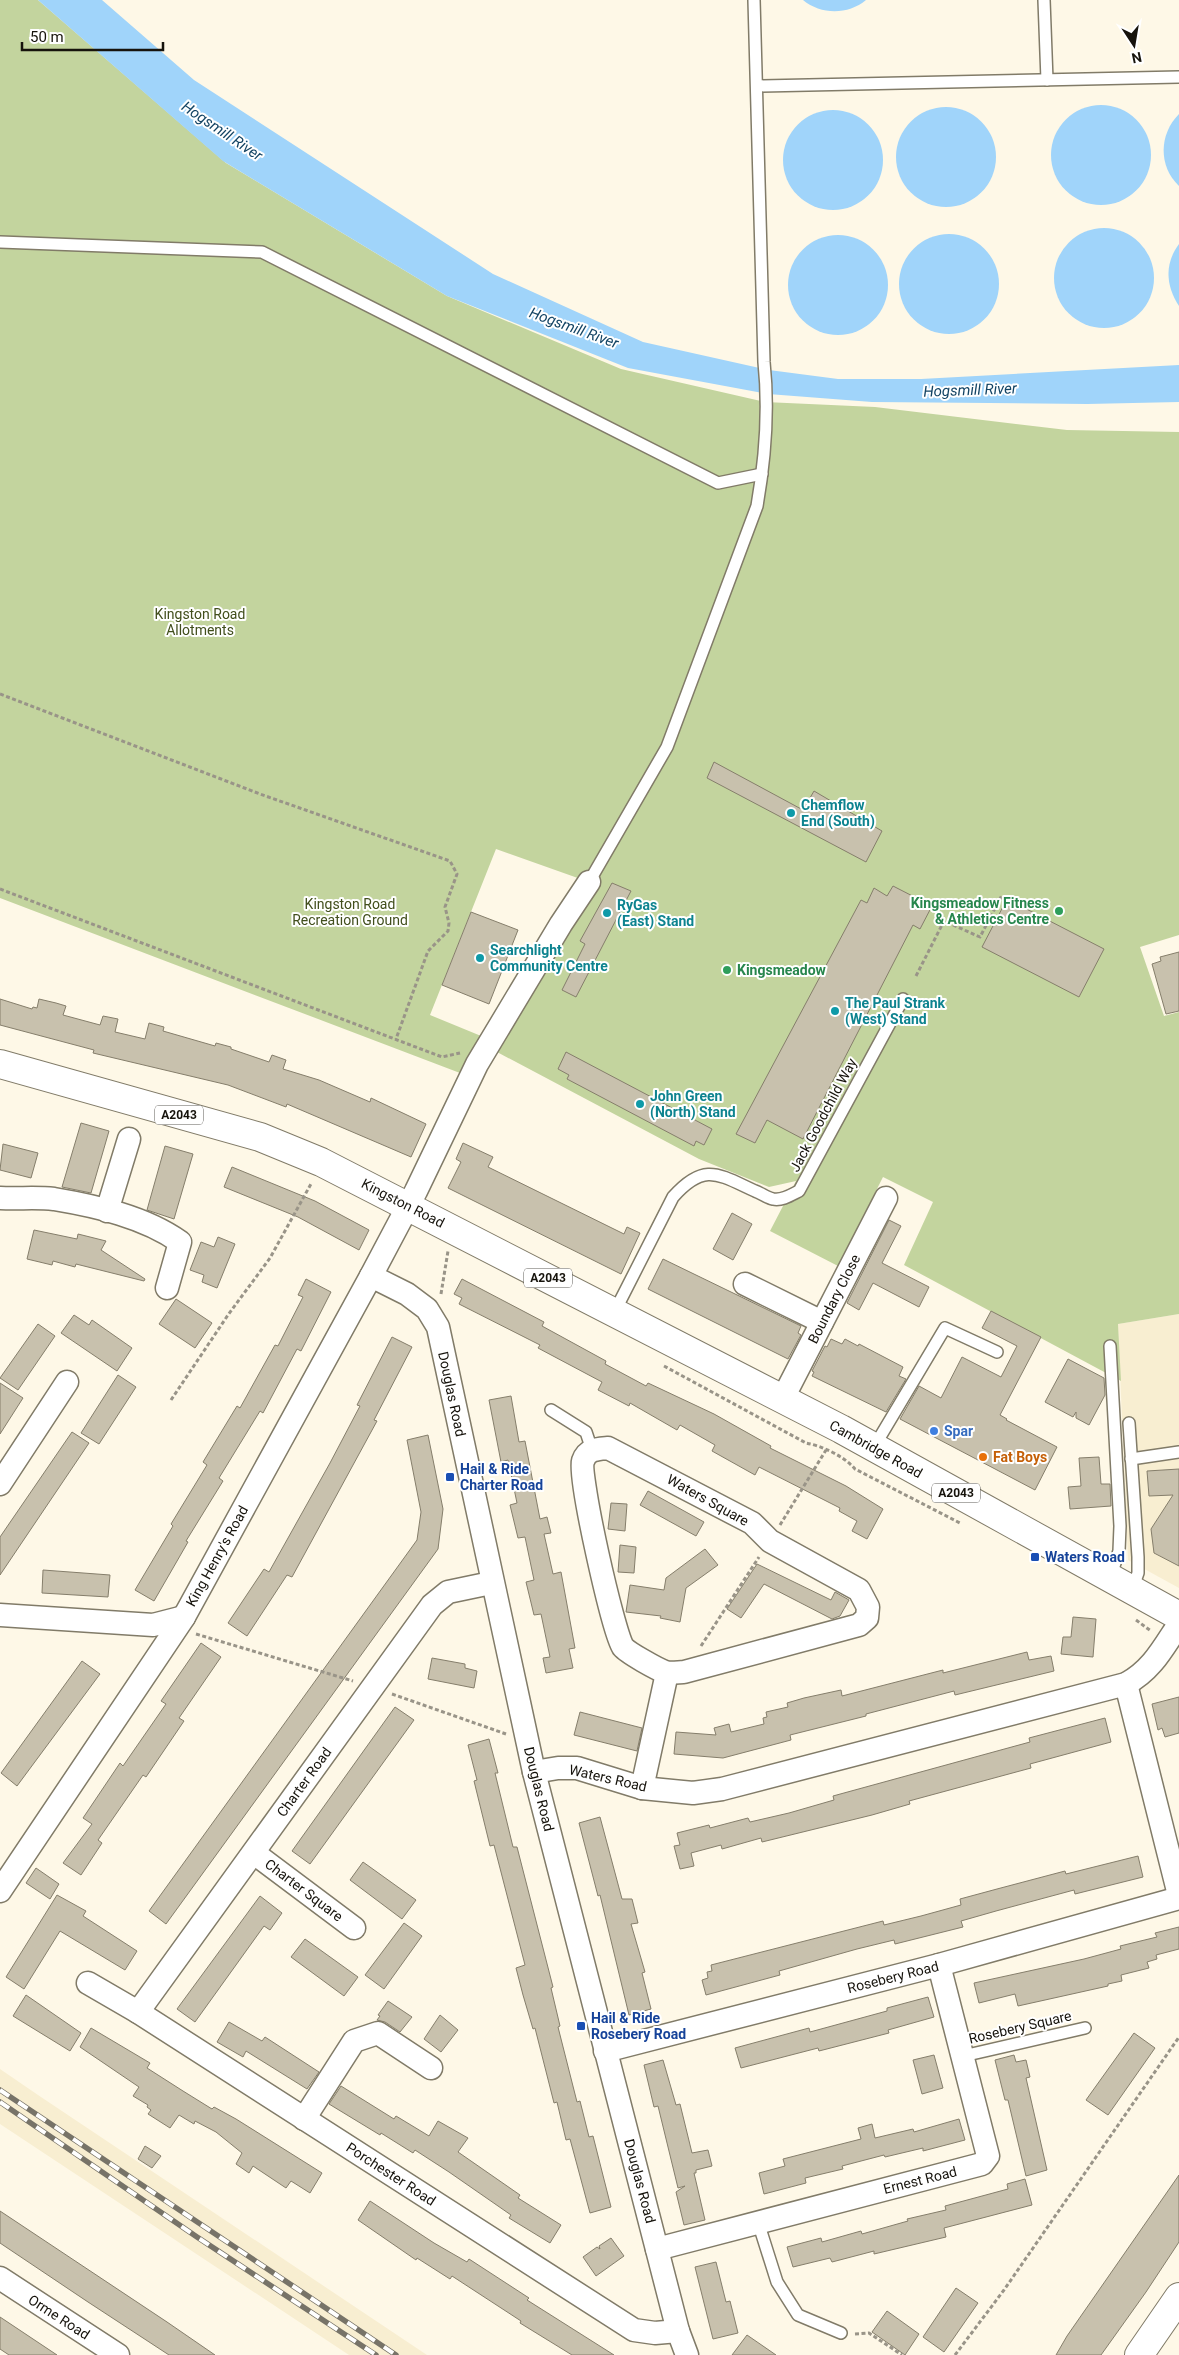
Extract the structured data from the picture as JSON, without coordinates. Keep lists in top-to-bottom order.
{
  "streets": {
    "main road": ["A2043", "Kingston Road", "Cambridge Road"],
    "street": [
      "Boundary Close",
      "Douglas Road",
      "Waters Square",
      "King Henry's Road",
      "Waters Road",
      "Charter Road",
      "Charter Square",
      "Rosebery Road",
      "Porchester Road",
      "Ernest Road",
      "Orme Road"
    ],
    "lane": ["Jack Goodchild Way", "Rosebery Square"]
  },
  "crossings": [
    ["Jack Goodchild Way", "Kingston Road"],
    ["Kingston Road", "Boundary Close"],
    ["Kingston Road", "Cambridge Road"],
    ["Kingston Road", "King Henry's Road"],
    ["Boundary Close", "Cambridge Road"],
    ["Douglas Road", "King Henry's Road"],
    ["Douglas Road", "Waters Road"],
    ["Douglas Road", "Charter Road"],
    ["Douglas Road", "Rosebery Road"],
    ["Douglas Road", "Porchester Road"],
    ["Douglas Road", "Ernest Road"],
    ["Waters Road", "Rosebery Road"],
    ["Charter Road", "Charter Square"],
    ["Charter Road", "Porchester Road"],
    ["Rosebery Road", "Ernest Road"],
    ["Rosebery Square", "Ernest Road"]
  ],
  "water": ["Hogsmill River"],
  "parks": ["Kingston Road Allotments", "Kingston Road Recreation Ground"],
  "places": {
    "other": [
      "Chemflow End (South)",
      "Kingsmeadow Fitness & Athletics Centre",
      "RyGas (East) Stand",
      "Searchlight Community Centre",
      "Kingsmeadow",
      "The Paul Strank (West) Stand",
      "John Green (North) Stand",
      "Spar",
      "Fat Boys"
    ],
    "transit": ["Hail & Ride Charter Road", "Waters Road", "Hail & Ride Rosebery Road"]
  },
  "scale_bar": "50 m",
  "north": "bottom"
}
